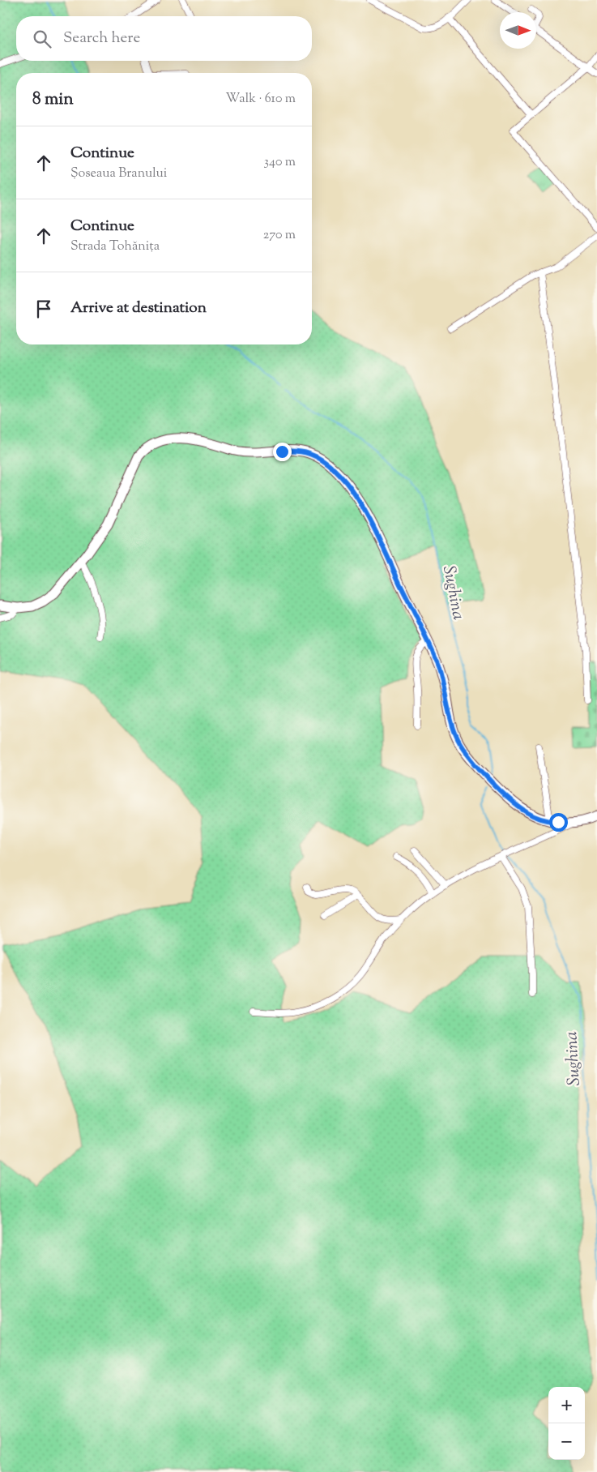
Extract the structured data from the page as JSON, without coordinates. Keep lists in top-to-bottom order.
{
  "water": ["Sughina"],
  "north": "right",
  "page": {
    "search": "Search here",
    "heading": ["8 min", "Walk · 610 m"],
    "list": [
      ["Continue", "Șoseaua Branului", "340 m"],
      ["Continue", "Strada Tohănița", "270 m"],
      "Arrive at destination"
    ],
    "map_buttons": ["+", "−"]
  }
}
